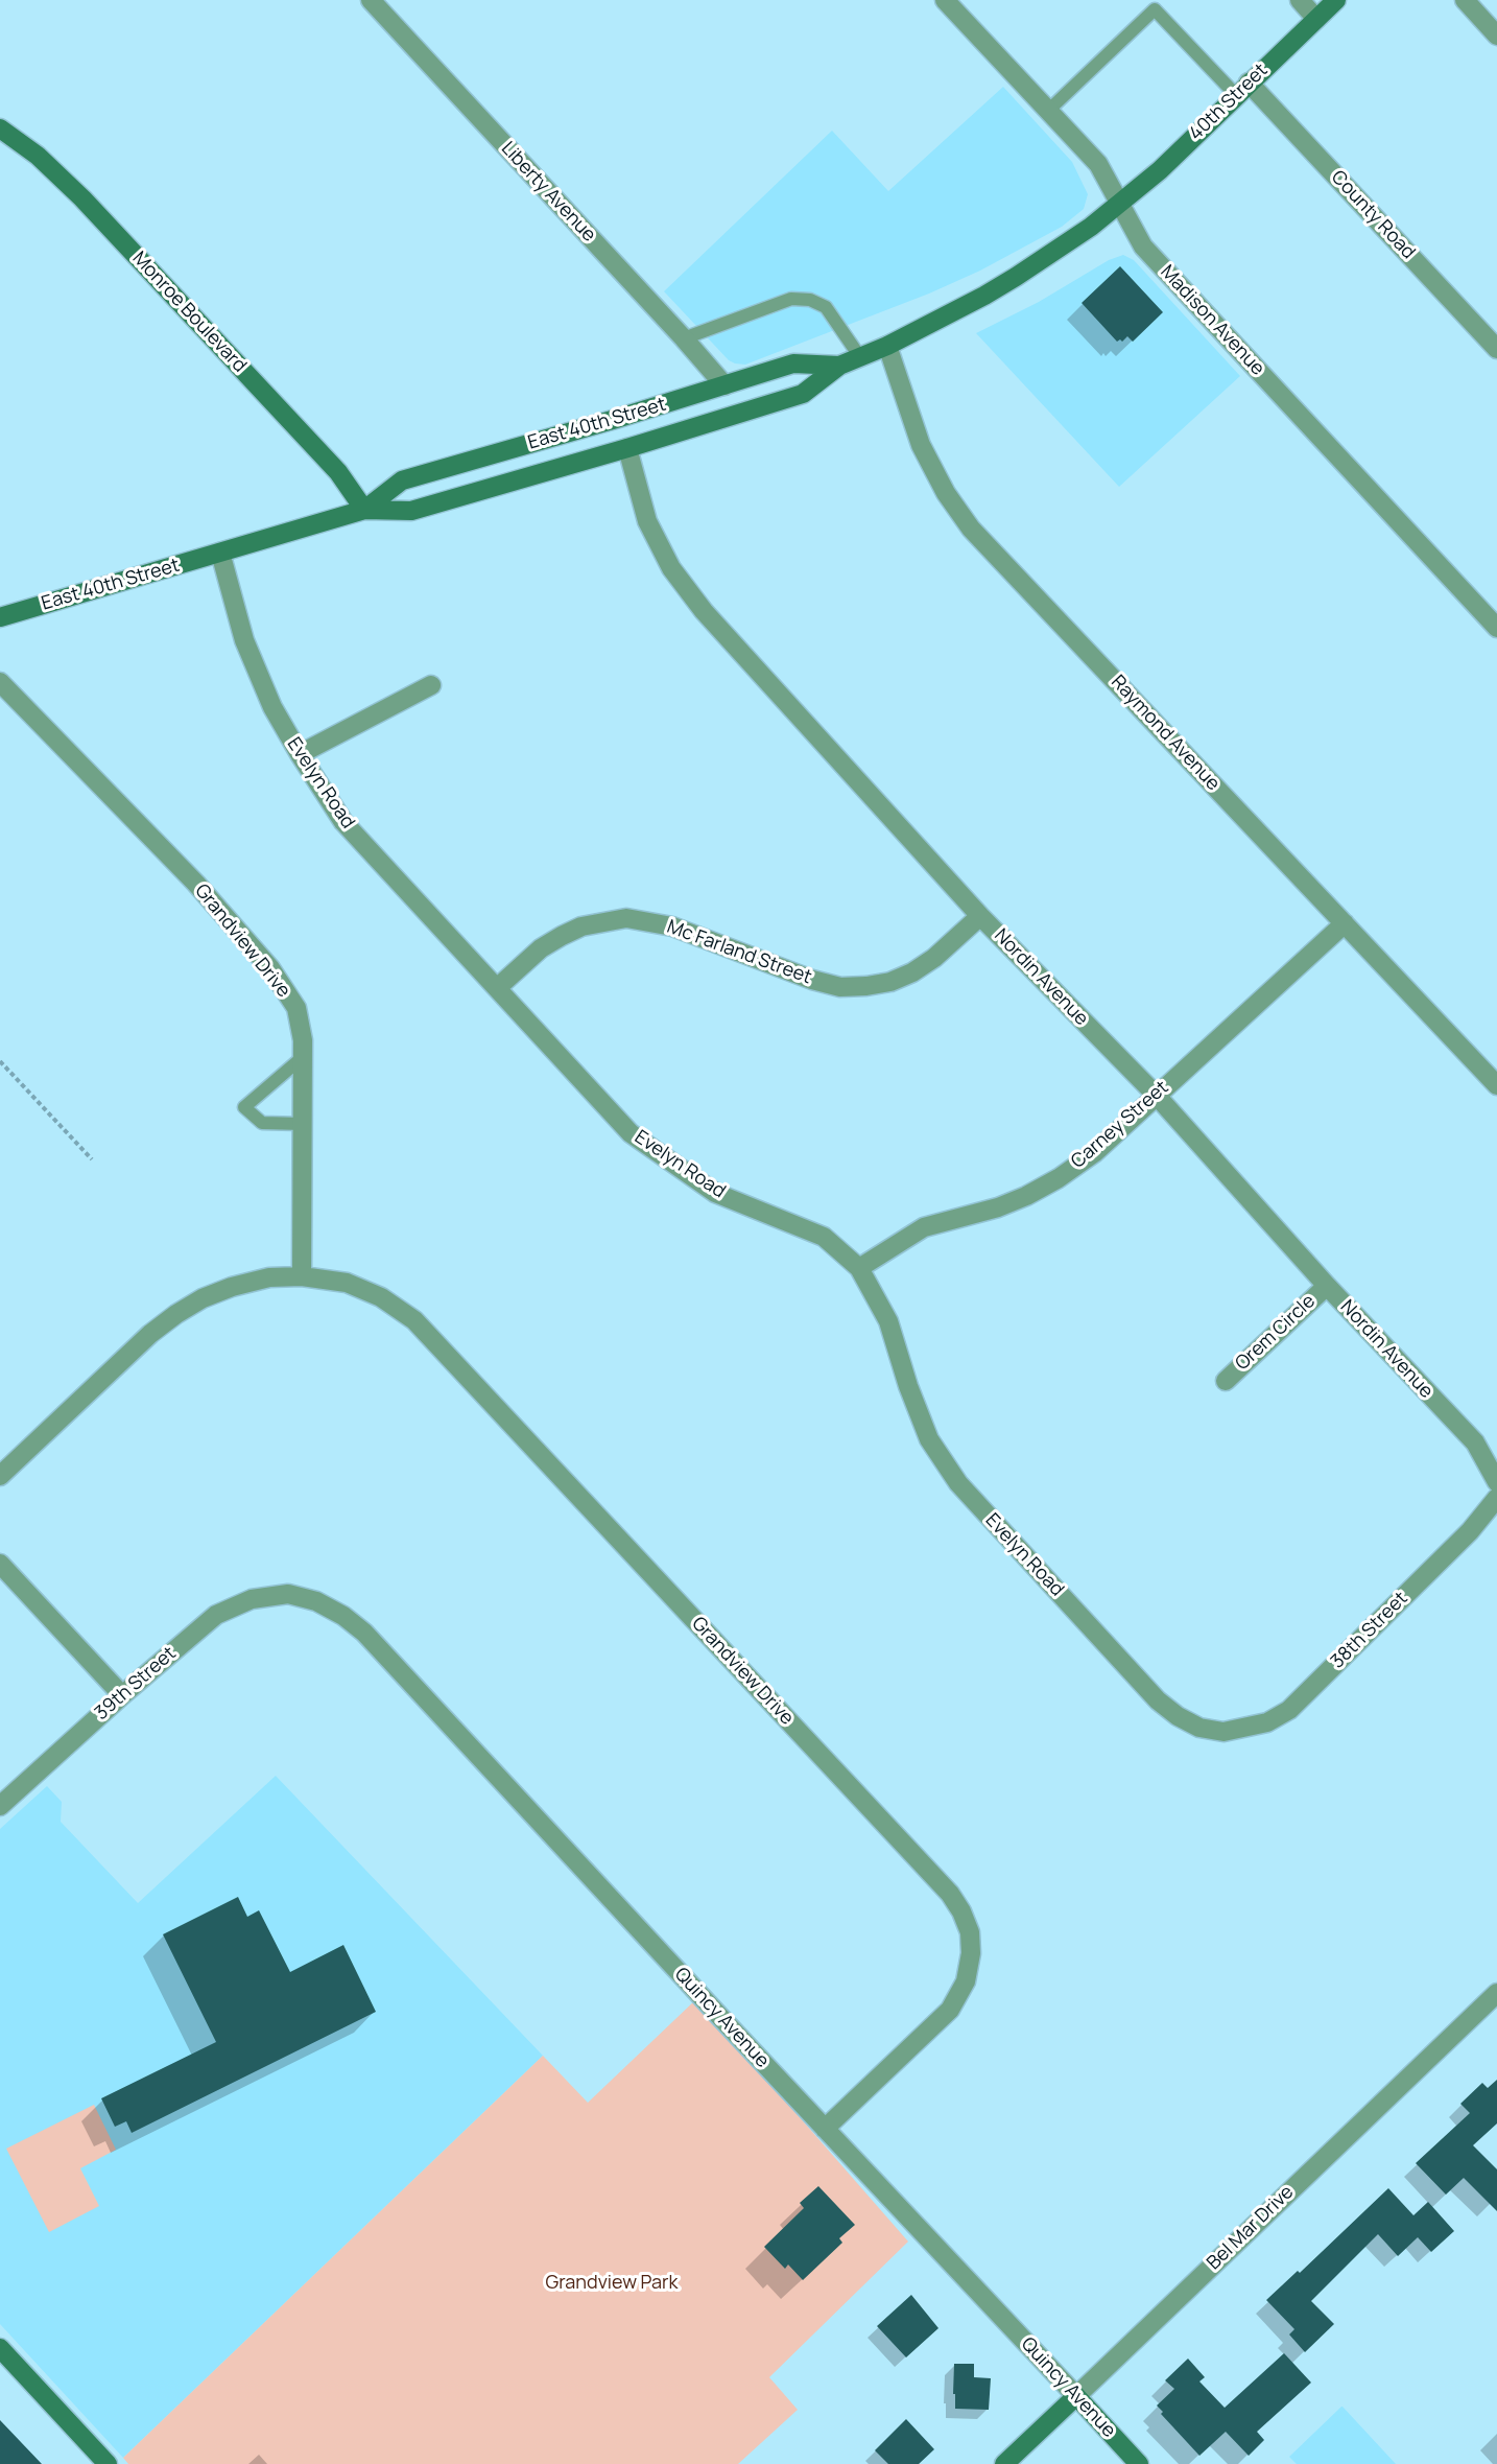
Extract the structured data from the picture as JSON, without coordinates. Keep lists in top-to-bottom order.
{
  "streets": {
    "main road": [
      "40th Street",
      "Monroe Boulevard",
      "East 40th Street",
      "Quincy Avenue",
      "Bel Mar Drive"
    ],
    "street": [
      "Liberty Avenue",
      "County Road",
      "Madison Avenue",
      "Raymond Avenue",
      "Evelyn Road",
      "Grandview Drive",
      "Mc Farland Street",
      "Nordin Avenue",
      "Carney Street",
      "Orem Circle",
      "38th Street",
      "39th Street"
    ]
  },
  "crossings": [
    ["40th Street", "County Road"],
    ["40th Street", "Madison Avenue"],
    ["40th Street", "East 40th Street"],
    ["Liberty Avenue", "East 40th Street"],
    ["Monroe Boulevard", "East 40th Street"],
    ["Madison Avenue", "East 40th Street"],
    ["East 40th Street", "Raymond Avenue"],
    ["East 40th Street", "Evelyn Road"],
    ["East 40th Street", "Nordin Avenue"],
    ["Raymond Avenue", "Carney Street"],
    ["Evelyn Road", "Mc Farland Street"],
    ["Evelyn Road", "Carney Street"],
    ["Evelyn Road", "38th Street"],
    ["Grandview Drive", "Quincy Avenue"],
    ["Mc Farland Street", "Nordin Avenue"],
    ["Nordin Avenue", "Carney Street"],
    ["Nordin Avenue", "Orem Circle"],
    ["39th Street", "Quincy Avenue"],
    ["Quincy Avenue", "Bel Mar Drive"]
  ],
  "parks": ["Grandview Park"]
}
